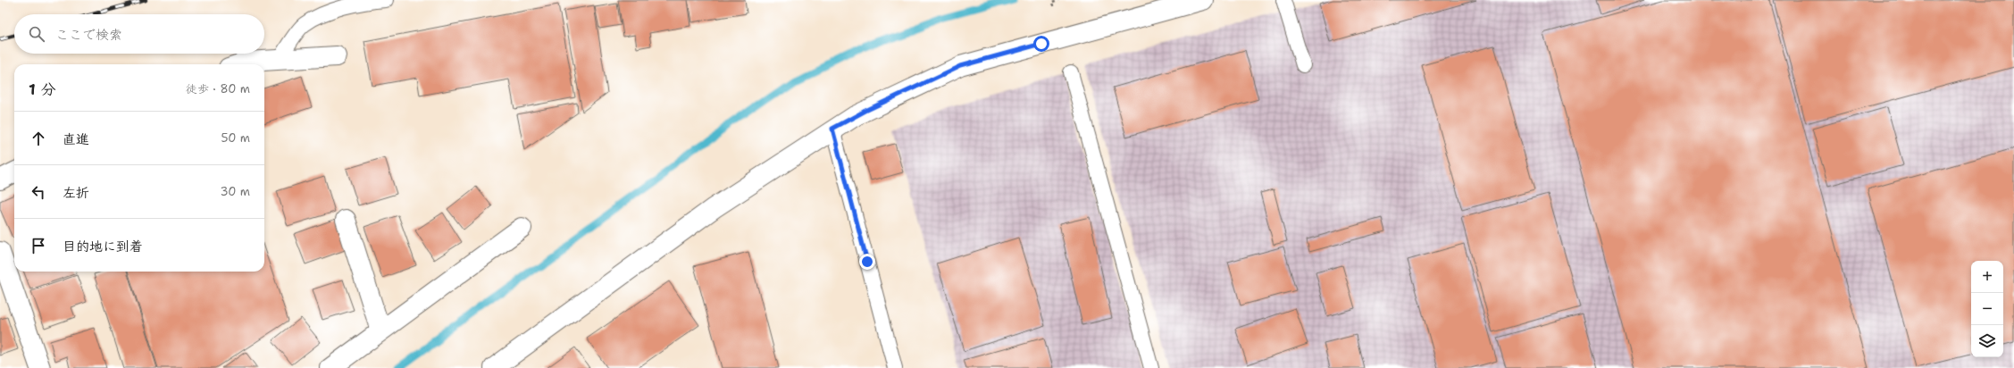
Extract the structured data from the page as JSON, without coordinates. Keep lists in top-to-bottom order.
{
  "page": {
    "search": "ここで検索",
    "heading": ["1 分", "徒歩 · 80 m"],
    "list": [
      ["直進", "50 m"],
      ["左折", "30 m"],
      "目的地に到着"
    ],
    "map_buttons": ["+", "−"]
  }
}
